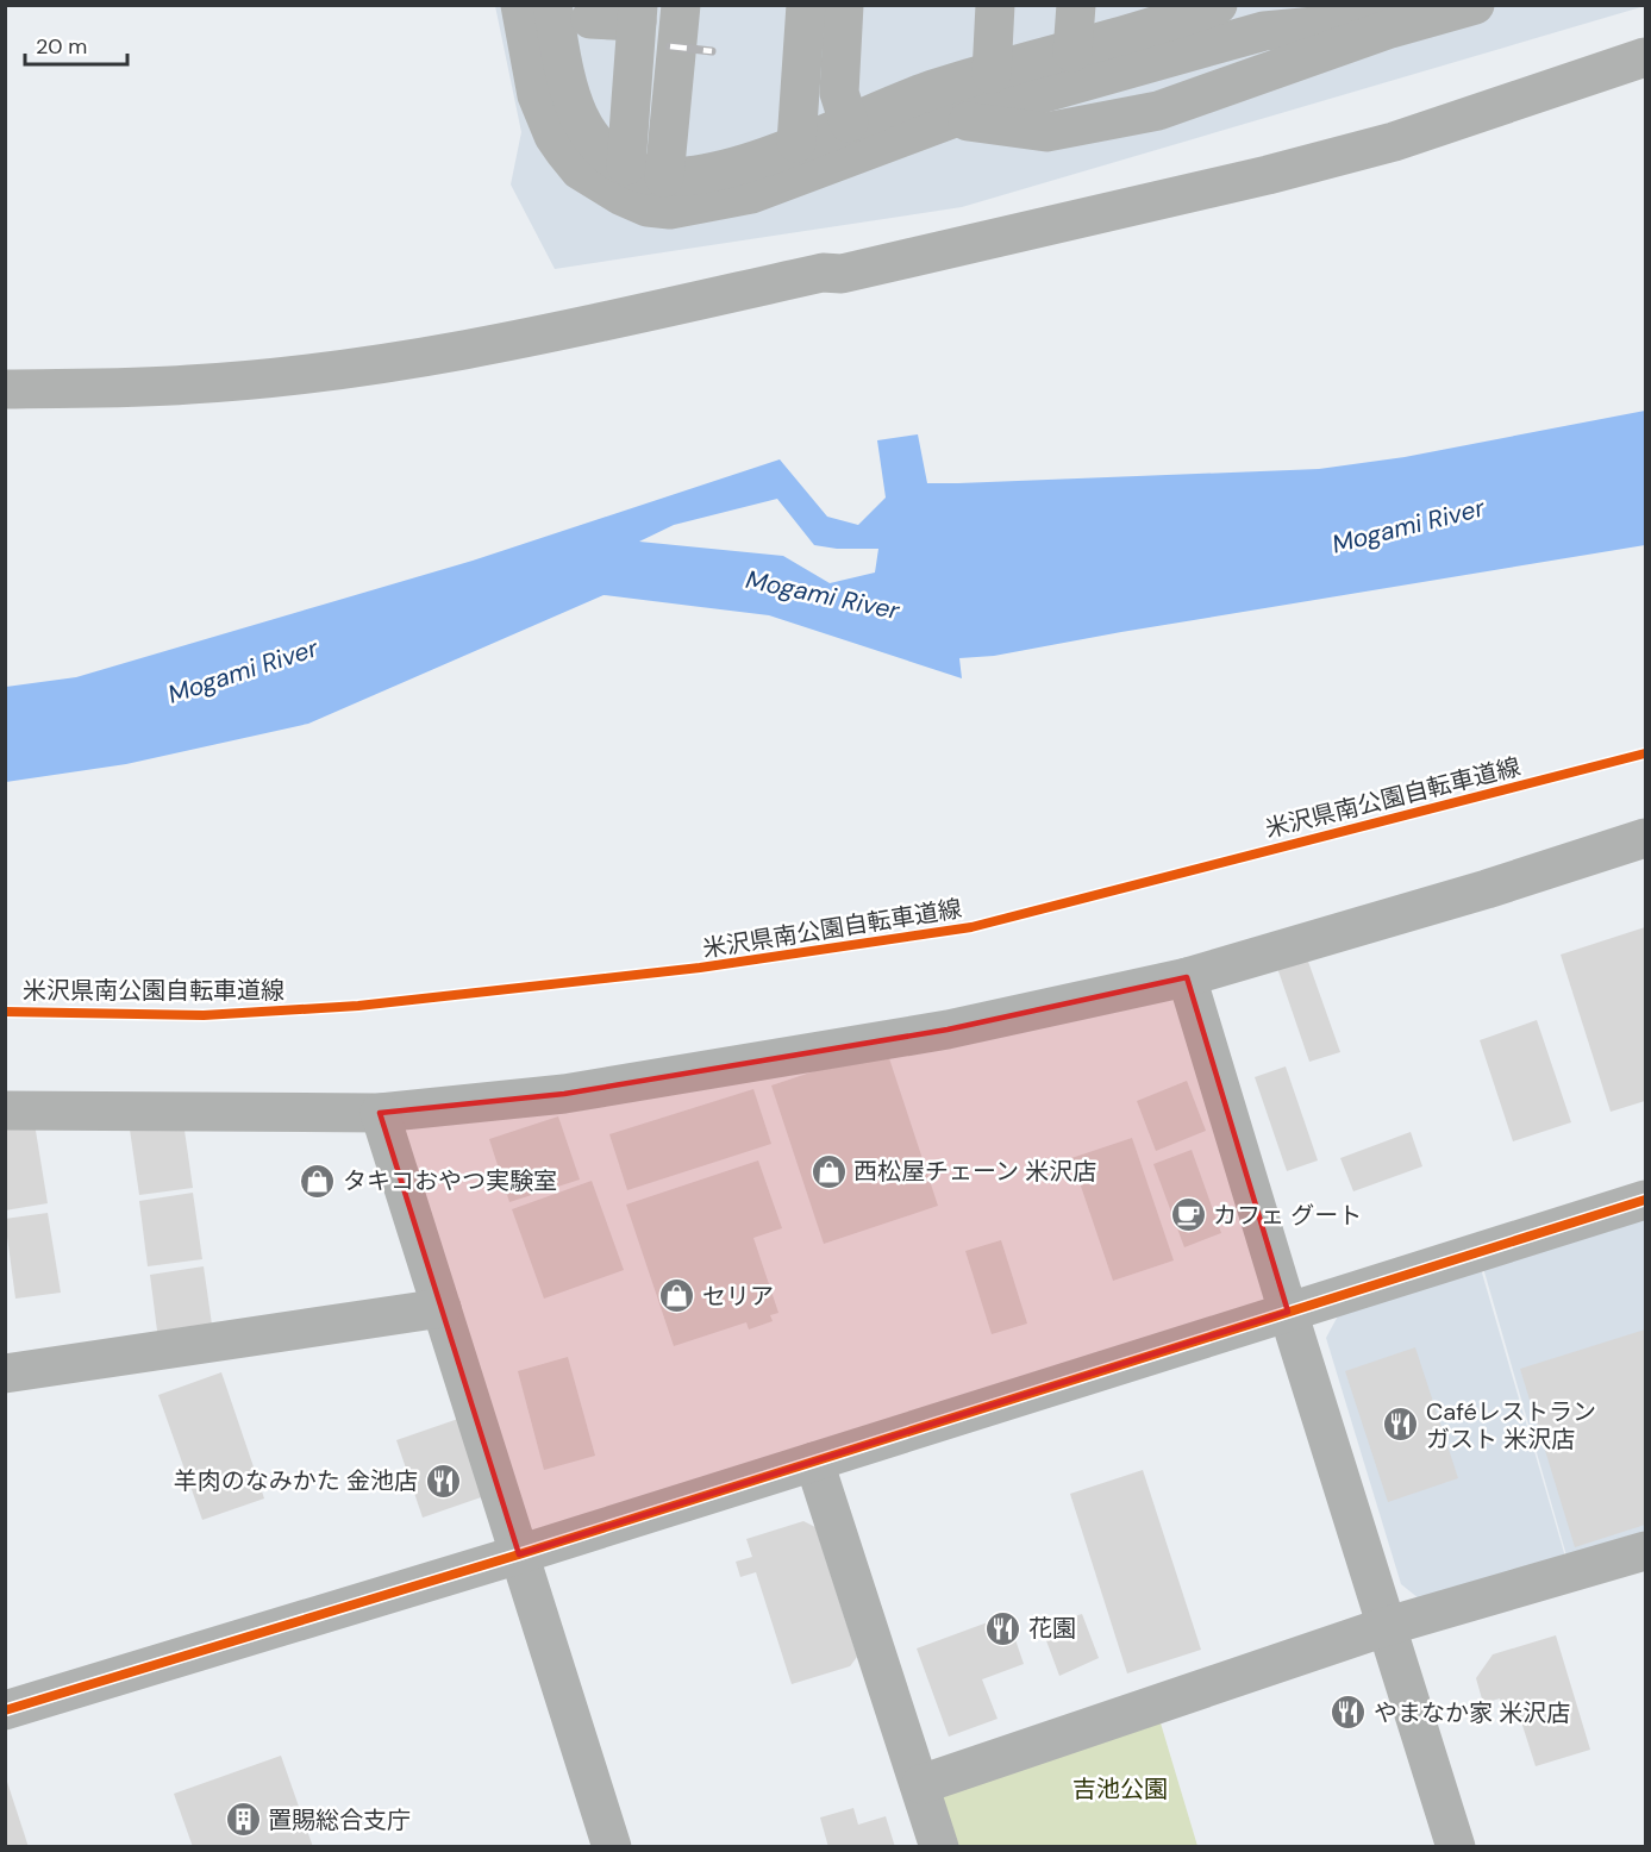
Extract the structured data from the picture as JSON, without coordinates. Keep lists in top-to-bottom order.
{
  "streets": {
    "cycle path": ["米沢県南公園自転車道線"]
  },
  "water": ["Mogami River"],
  "parks": ["吉池公園"],
  "places": {
    "shop": ["西松屋チェーン 米沢店", "タキコおやつ実験室", "セリア"],
    "cafe": ["カフェ グート"],
    "restaurant": [
      "Caféレストラン ガスト 米沢店",
      "羊肉のなみかた 金池店",
      "花園",
      "やまなか家 米沢店"
    ],
    "building": ["置賜総合支庁"]
  },
  "scale_bar": "20 m"
}
